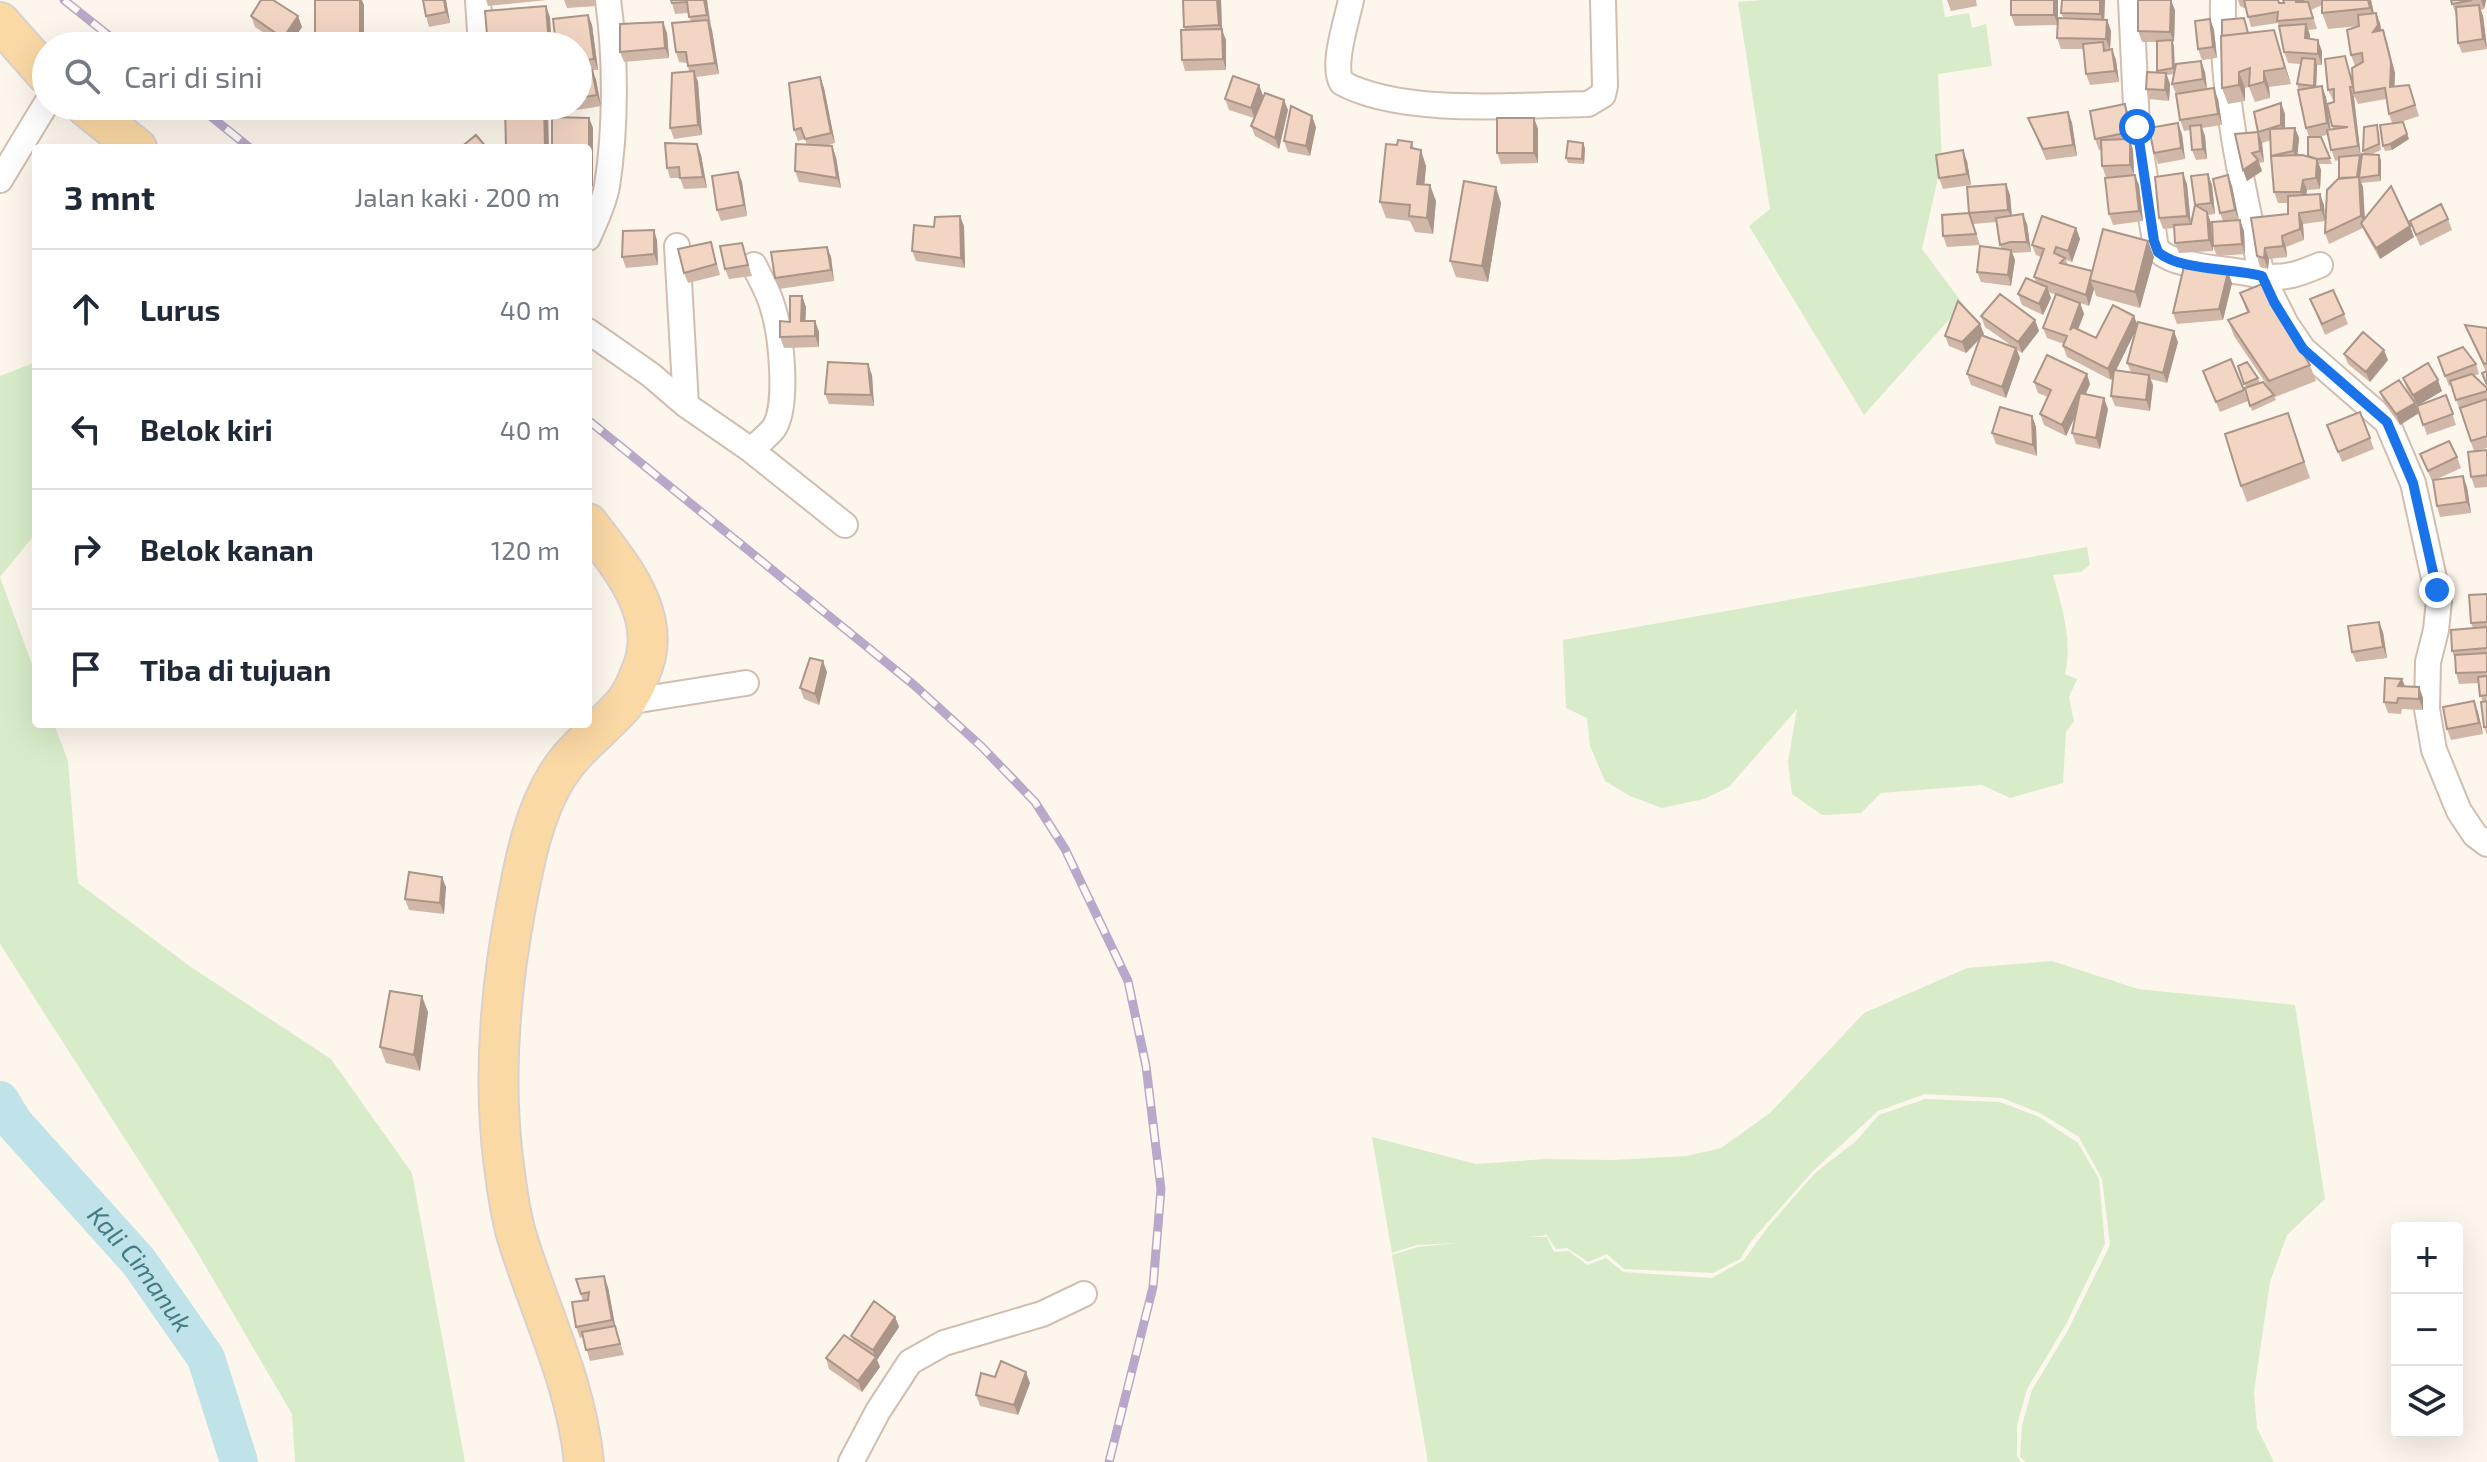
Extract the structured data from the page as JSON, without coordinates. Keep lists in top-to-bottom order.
{
  "water": ["Kali Cimanuk"],
  "page": {
    "search": "Cari di sini",
    "heading": ["3 mnt", "Jalan kaki · 200 m"],
    "list": [
      ["Lurus", "40 m"],
      ["Belok kiri", "40 m"],
      ["Belok kanan", "120 m"],
      "Tiba di tujuan"
    ],
    "map_buttons": ["+", "−"]
  }
}
